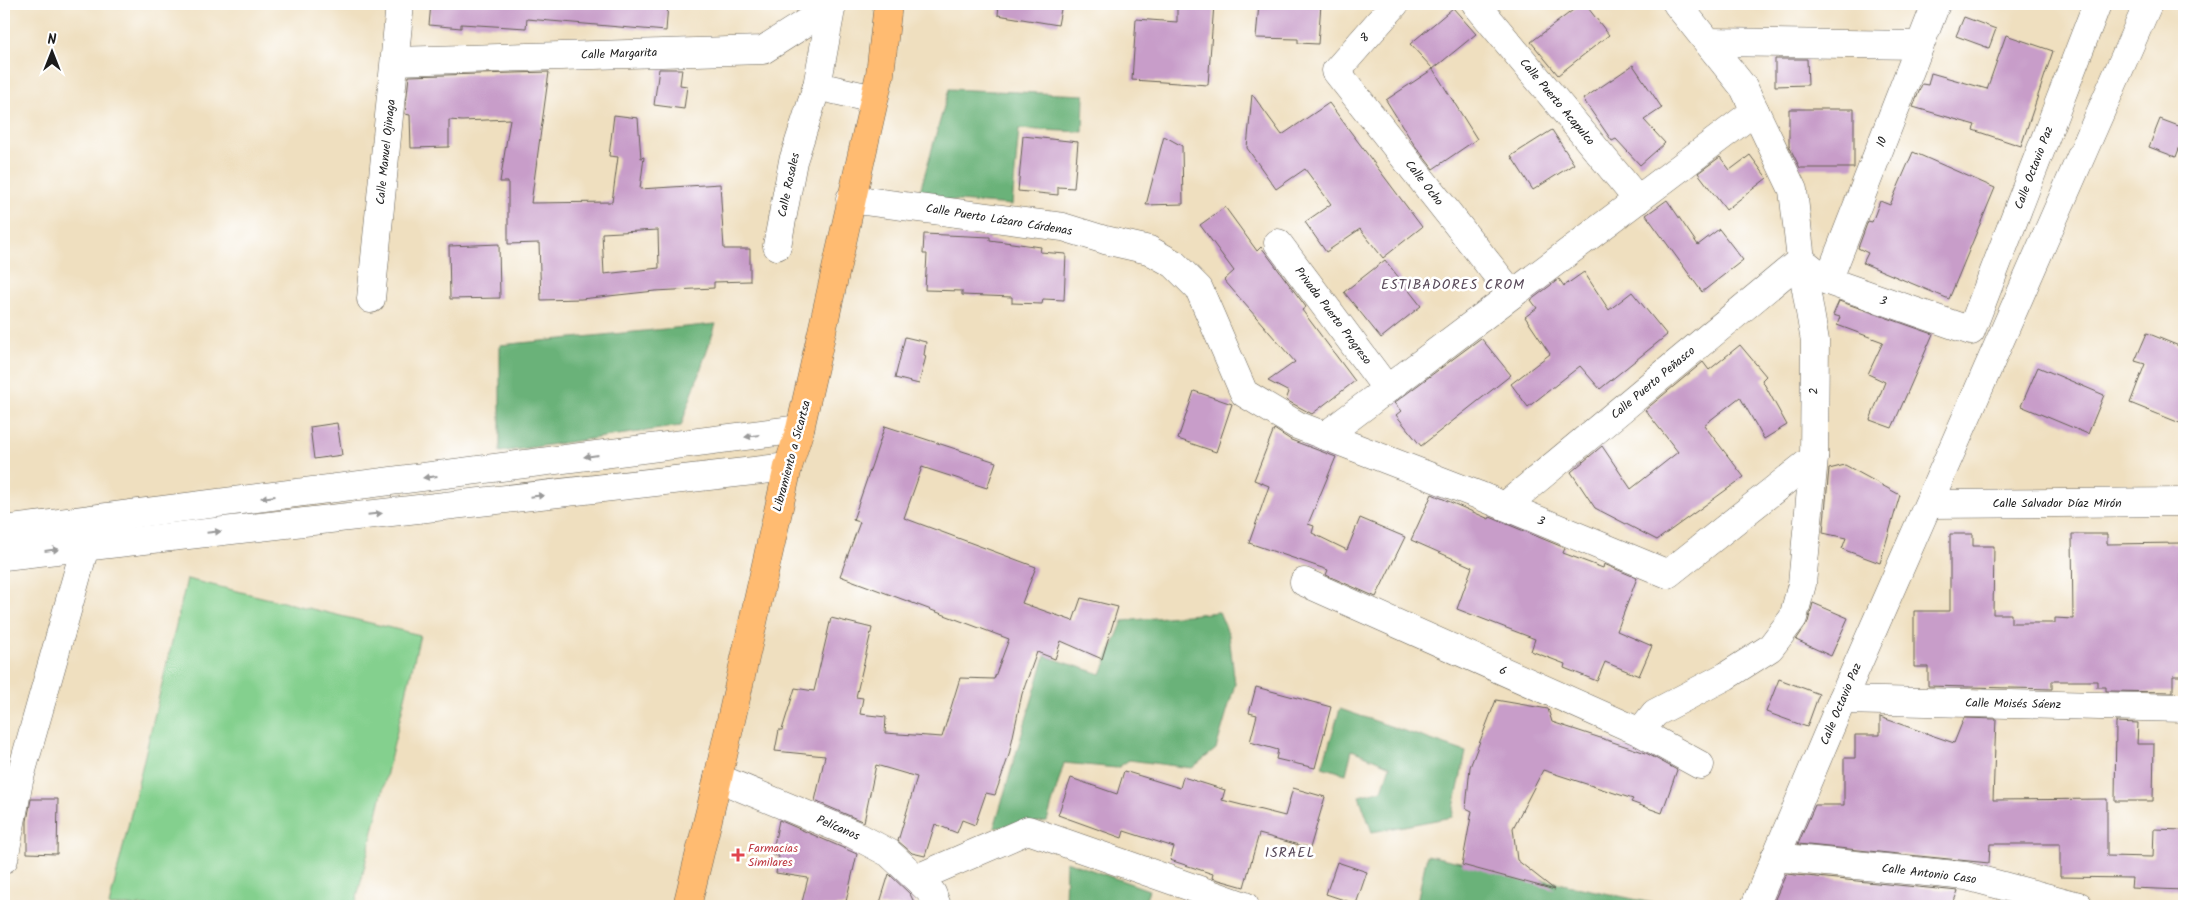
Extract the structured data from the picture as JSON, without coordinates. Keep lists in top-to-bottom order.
{
  "streets": {
    "main road": ["Libramiento a Sicartsa"],
    "street": [
      "8",
      "Calle Margarita",
      "Calle Puerto Acapulco",
      "10",
      "Calle Manuel Ojinaga",
      "Calle Octavio Paz",
      "Calle Ocho",
      "Calle Rosales",
      "Calle Puerto Lázaro Cárdenas",
      "3",
      "Privada Puerto Progreso",
      "Calle Puerto Peñasco",
      "2",
      "Calle Salvador Díaz Mirón",
      "6",
      "Calle Moisés Sáenz",
      "Pelícanos",
      "Calle Antonio Caso"
    ]
  },
  "crossings": [
    ["8", "Calle Ocho"],
    ["Calle Margarita", "Calle Manuel Ojinaga"],
    ["Calle Margarita", "Calle Rosales"],
    ["10", "3"],
    ["Calle Octavio Paz", "3"],
    ["Calle Octavio Paz", "Calle Salvador Díaz Mirón"],
    ["Calle Octavio Paz", "Calle Moisés Sáenz"],
    ["Calle Octavio Paz", "Calle Antonio Caso"],
    ["Calle Puerto Lázaro Cárdenas", "3"],
    ["Calle Puerto Lázaro Cárdenas", "Libramiento a Sicartsa"],
    ["3", "Calle Puerto Peñasco"],
    ["3", "2"],
    ["Calle Puerto Peñasco", "2"],
    ["2", "6"],
    ["Libramiento a Sicartsa", "Pelícanos"]
  ],
  "districts": ["ESTIBADORES CROM", "ISRAEL"],
  "places": {
    "health": ["Farmacias Similares"]
  },
  "north": "top"
}
